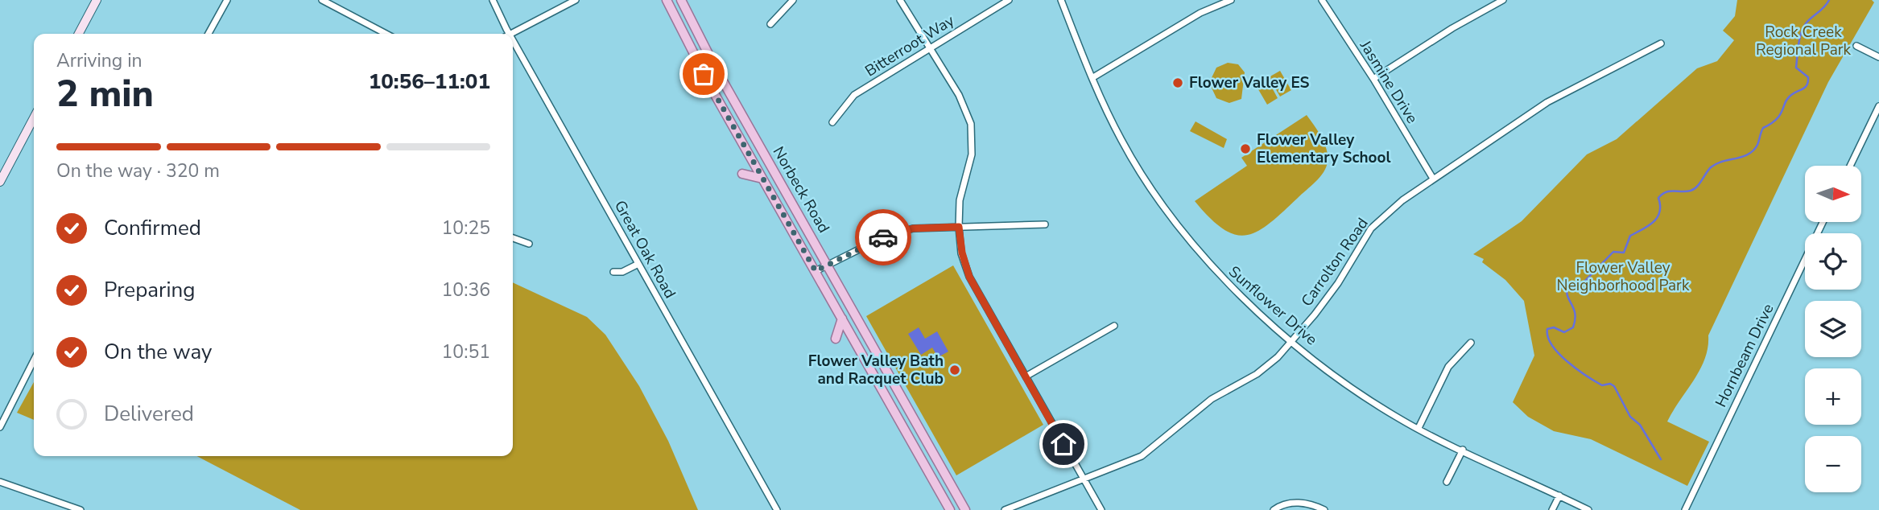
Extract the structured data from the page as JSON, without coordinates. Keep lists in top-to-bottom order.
{
  "streets": {
    "main road": ["Norbeck Road"],
    "street": [
      "Bitterroot Way",
      "Jasmine Drive",
      "Great Oak Road",
      "Carrolton Road",
      "Sunflower Drive",
      "Hornbeam Drive"
    ]
  },
  "crossings": [
    ["Jasmine Drive", "Carrolton Road"],
    ["Carrolton Road", "Sunflower Drive"]
  ],
  "parks": ["Rock Creek Regional Park", "Flower Valley Neighborhood Park"],
  "places": ["Flower Valley ES", "Flower Valley Elementary School", "Flower Valley Bath and Racquet Club"],
  "north": "right",
  "page": {
    "heading": ["2 min", "Arriving in", "10:56–11:01"],
    "bar": "On the way · 320 m",
    "map_buttons": ["+", "−"],
    "list": [
      ["Confirmed", "10:25"],
      ["Preparing", "10:36"],
      ["On the way", "10:51"],
      "Delivered"
    ]
  }
}
